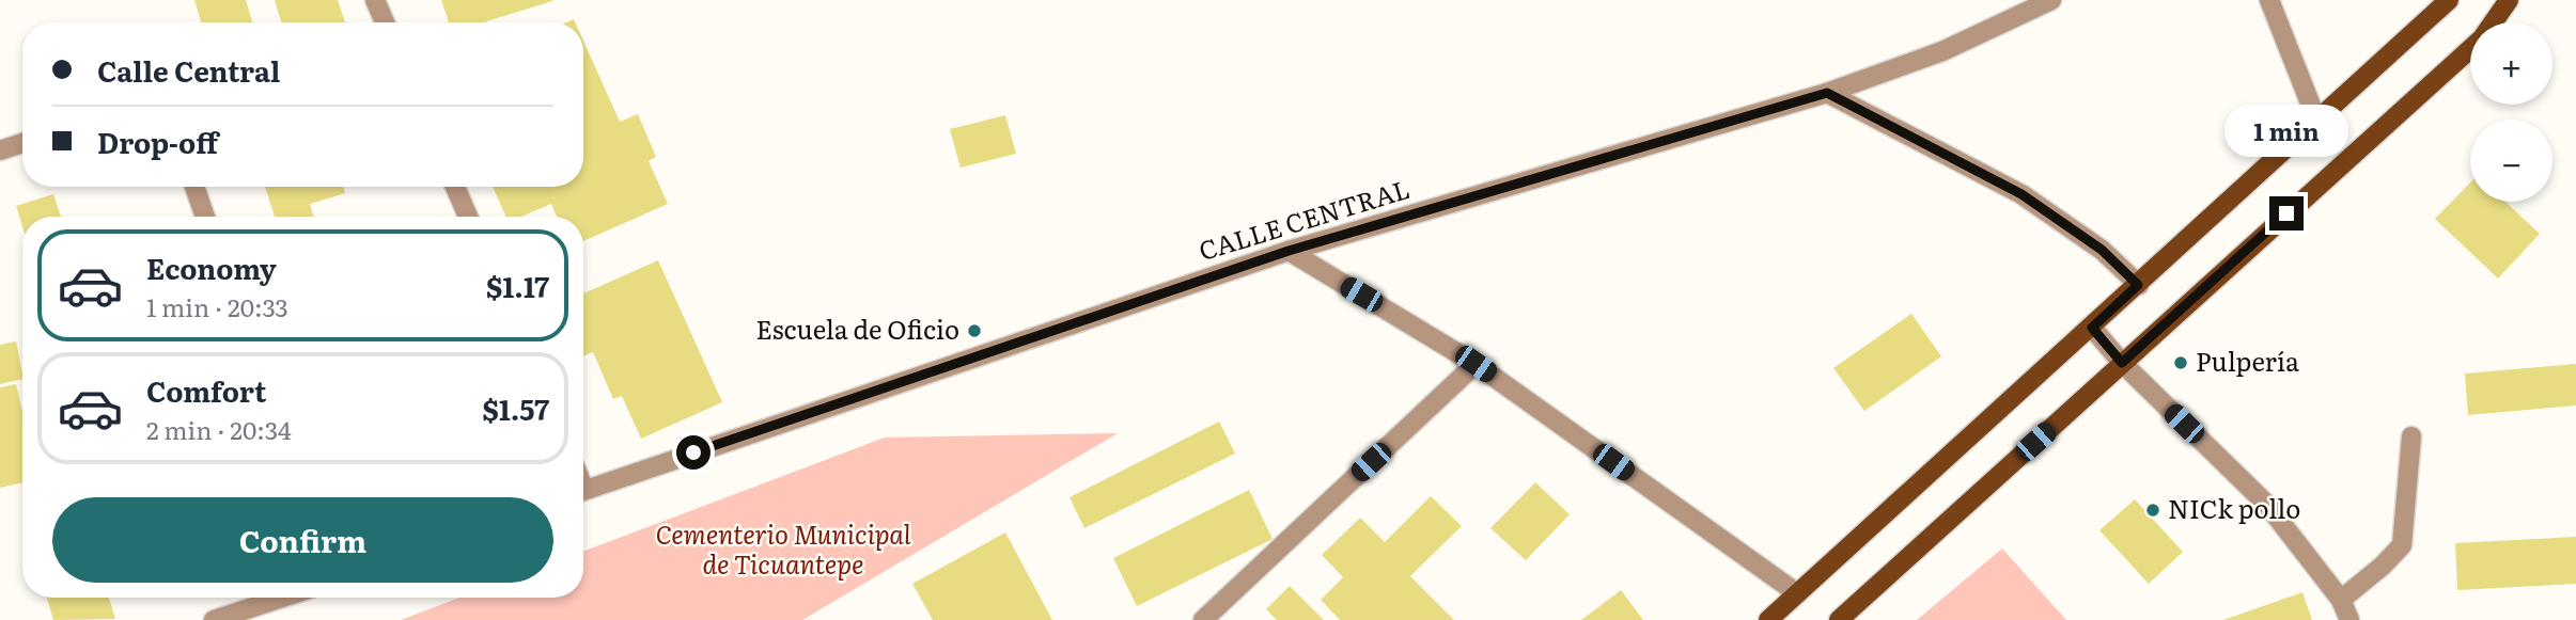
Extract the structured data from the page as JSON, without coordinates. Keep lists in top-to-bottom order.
{
  "streets": {
    "street": ["CALLE CENTRAL"]
  },
  "parks": ["Cementerio Municipal de Ticuantepe"],
  "places": ["Escuela de Oficio", "Pulpería", "NICk pollo"],
  "page": {
    "map_buttons": ["+", "−"],
    "banner": ["Calle Central", "Drop-off"],
    "bubble": "1 min",
    "list": [
      {
        "name": "Economy",
        "note": "1 min · 20:33",
        "value": "$1.17"
      },
      {
        "name": "Comfort",
        "note": "2 min · 20:34",
        "value": "$1.57"
      }
    ],
    "buttons": "Confirm"
  }
}
